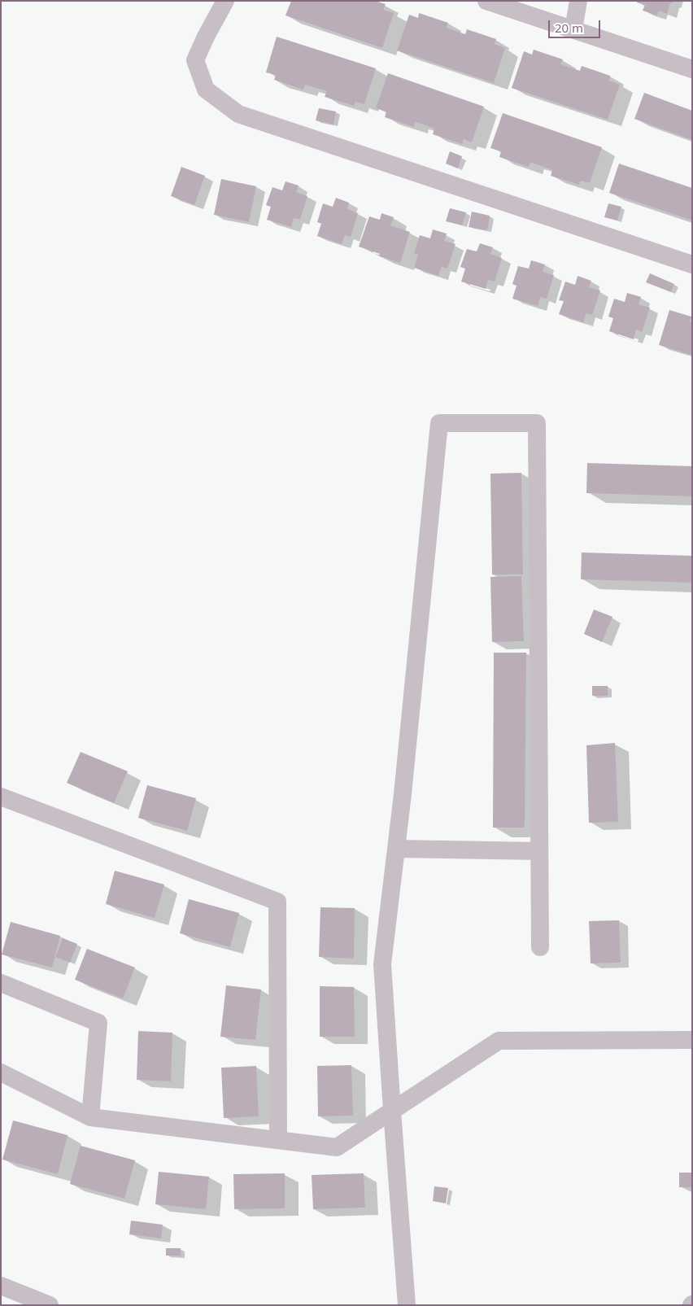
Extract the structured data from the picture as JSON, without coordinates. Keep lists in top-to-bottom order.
{
  "scale_bar": "20 m"
}
